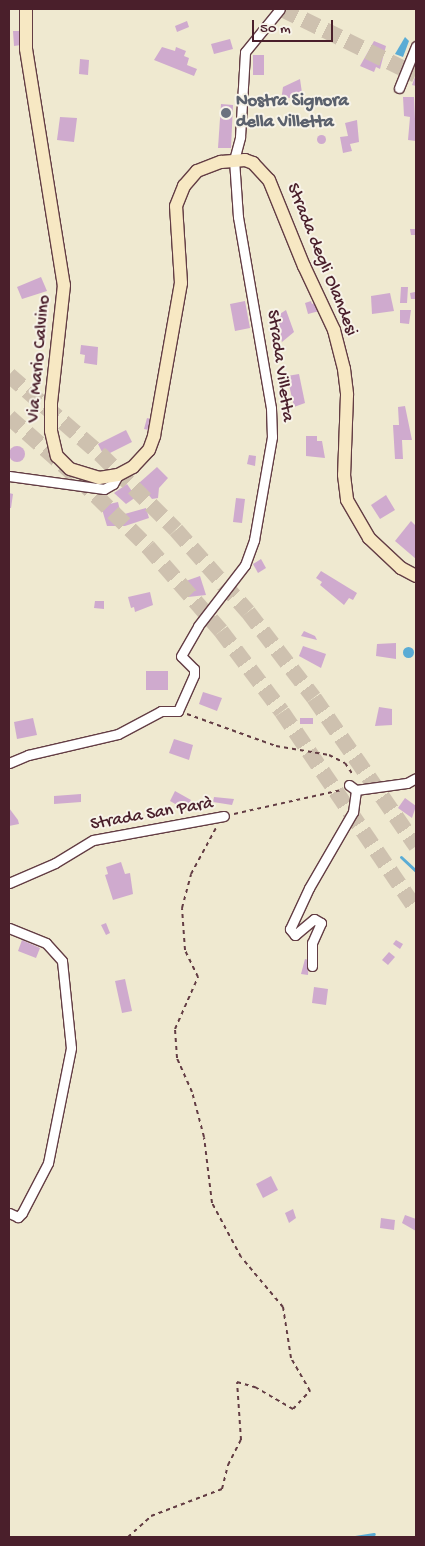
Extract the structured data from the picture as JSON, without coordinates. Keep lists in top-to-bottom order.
{
  "streets": {
    "street": [
      "Strada degli Olandesi",
      "Via Mario Calvino",
      "Strada Villetta",
      "Strada San Parà"
    ]
  },
  "crossings": [
    ["Strada degli Olandesi", "Via Mario Calvino"],
    ["Strada degli Olandesi", "Strada Villetta"],
    ["Via Mario Calvino", "Strada Villetta"]
  ],
  "places": ["Nostra Signora della Villetta"],
  "scale_bar": "50 m"
}
